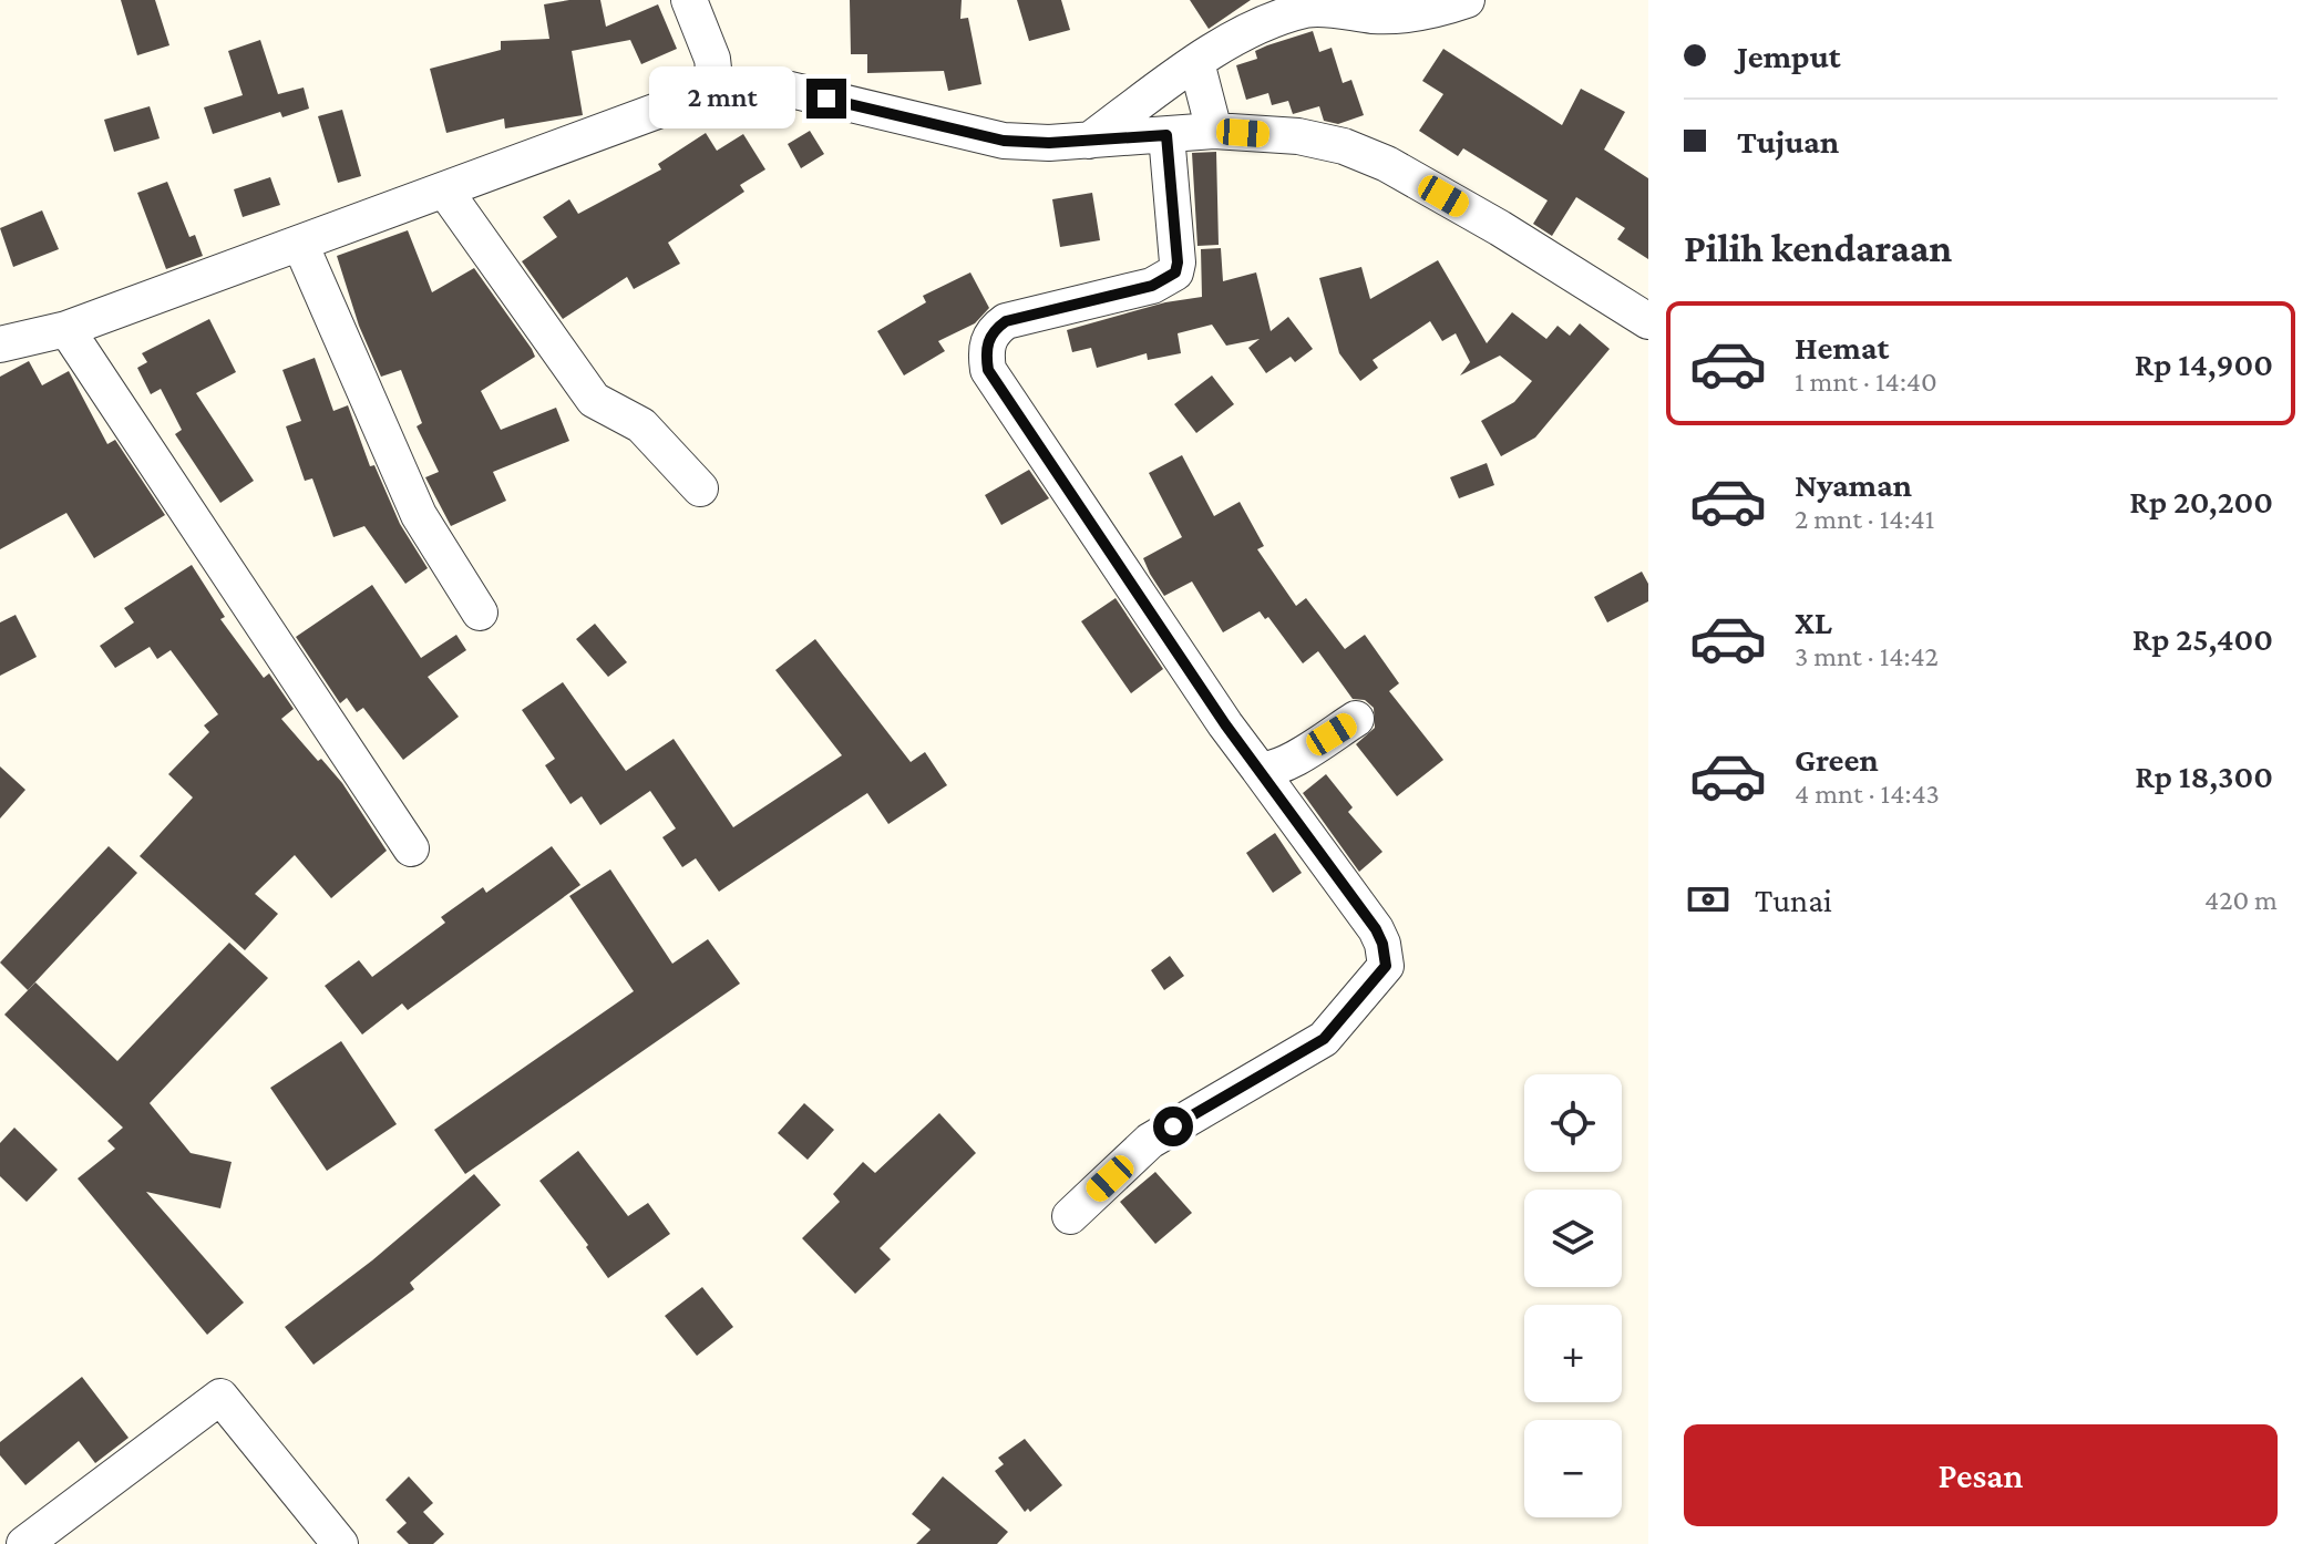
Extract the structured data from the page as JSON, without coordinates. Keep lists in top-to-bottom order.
{
  "page": {
    "banner": ["Jemput", "Tujuan"],
    "bubble": "2 mnt",
    "heading": "Pilih kendaraan",
    "list": [
      {
        "name": "Hemat",
        "note": "1 mnt · 14:40",
        "value": "Rp 14,900"
      },
      {
        "name": "Nyaman",
        "note": "2 mnt · 14:41",
        "value": "Rp 20,200"
      },
      {
        "name": "XL",
        "note": "3 mnt · 14:42",
        "value": "Rp 25,400"
      },
      {
        "name": "Green",
        "note": "4 mnt · 14:43",
        "value": "Rp 18,300"
      }
    ],
    "pay": ["Tunai", "420 m"],
    "map_buttons": ["+", "−"],
    "buttons": "Pesan"
  }
}
